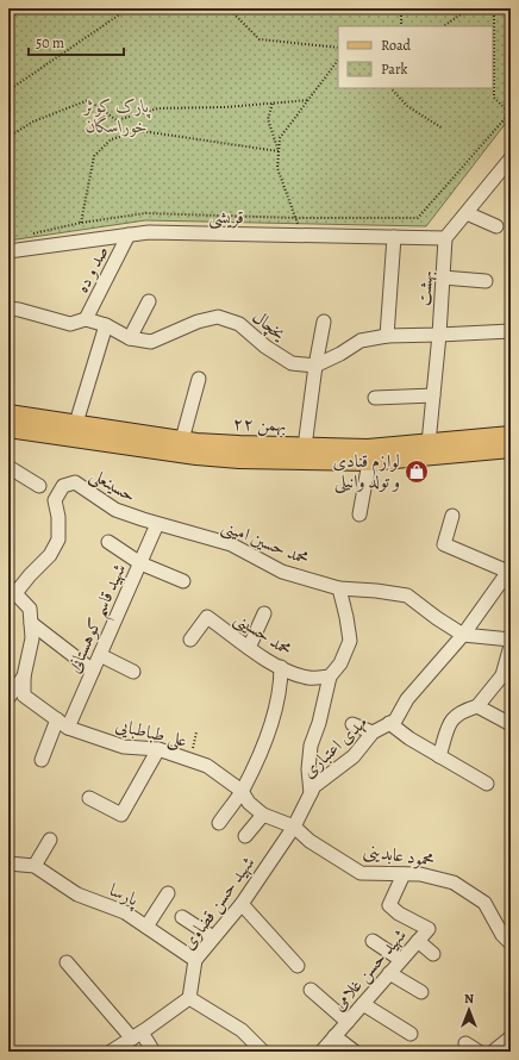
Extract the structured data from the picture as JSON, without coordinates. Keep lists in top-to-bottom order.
{
  "streets": {
    "main road": ["۲۲ بهمن"],
    "street": [
      "قریشی",
      "صد و ده",
      "بهشت",
      "یخچال",
      "حسینعلی",
      "محمد حسین امینی",
      "شهید قاسم کوهستانی",
      "محمد حسینی",
      "علی طباطبایی",
      "مهدی اعتباری",
      "محمود عابدینی",
      "پارسا",
      "شهید حسن قضاوی",
      "شهید حسن غلامی"
    ]
  },
  "crossings": [
    ["قریشی", "صد و ده"],
    ["قریشی", "بهشت"],
    ["صد و ده", "یخچال"],
    ["بهشت", "۲۲ بهمن"],
    ["حسینعلی", "محمد حسین امینی"],
    ["حسینعلی", "شهید قاسم کوهستانی"],
    ["حسینعلی", "علی طباطبایی"],
    ["محمد حسین امینی", "شهید قاسم کوهستانی"],
    ["محمد حسین امینی", "مهدی اعتباری"],
    ["شهید قاسم کوهستانی", "علی طباطبایی"],
    ["علی طباطبایی", "مهدی اعتباری"],
    ["علی طباطبایی", "محمود عابدینی"],
    ["علی طباطبایی", "شهید حسن قضاوی"],
    ["مهدی اعتباری", "محمود عابدینی"],
    ["مهدی اعتباری", "شهید حسن قضاوی"],
    ["محمود عابدینی", "شهید حسن قضاوی"],
    ["محمود عابدینی", "شهید حسن غلامی"],
    ["پارسا", "شهید حسن قضاوی"]
  ],
  "parks": ["پارک کوثر خوراسگان"],
  "places": {
    "shop": ["لوازم قنادی و تولد وانیلی"]
  },
  "legend": ["Road", "Park"],
  "scale_bar": "50 m",
  "north": "top"
}
